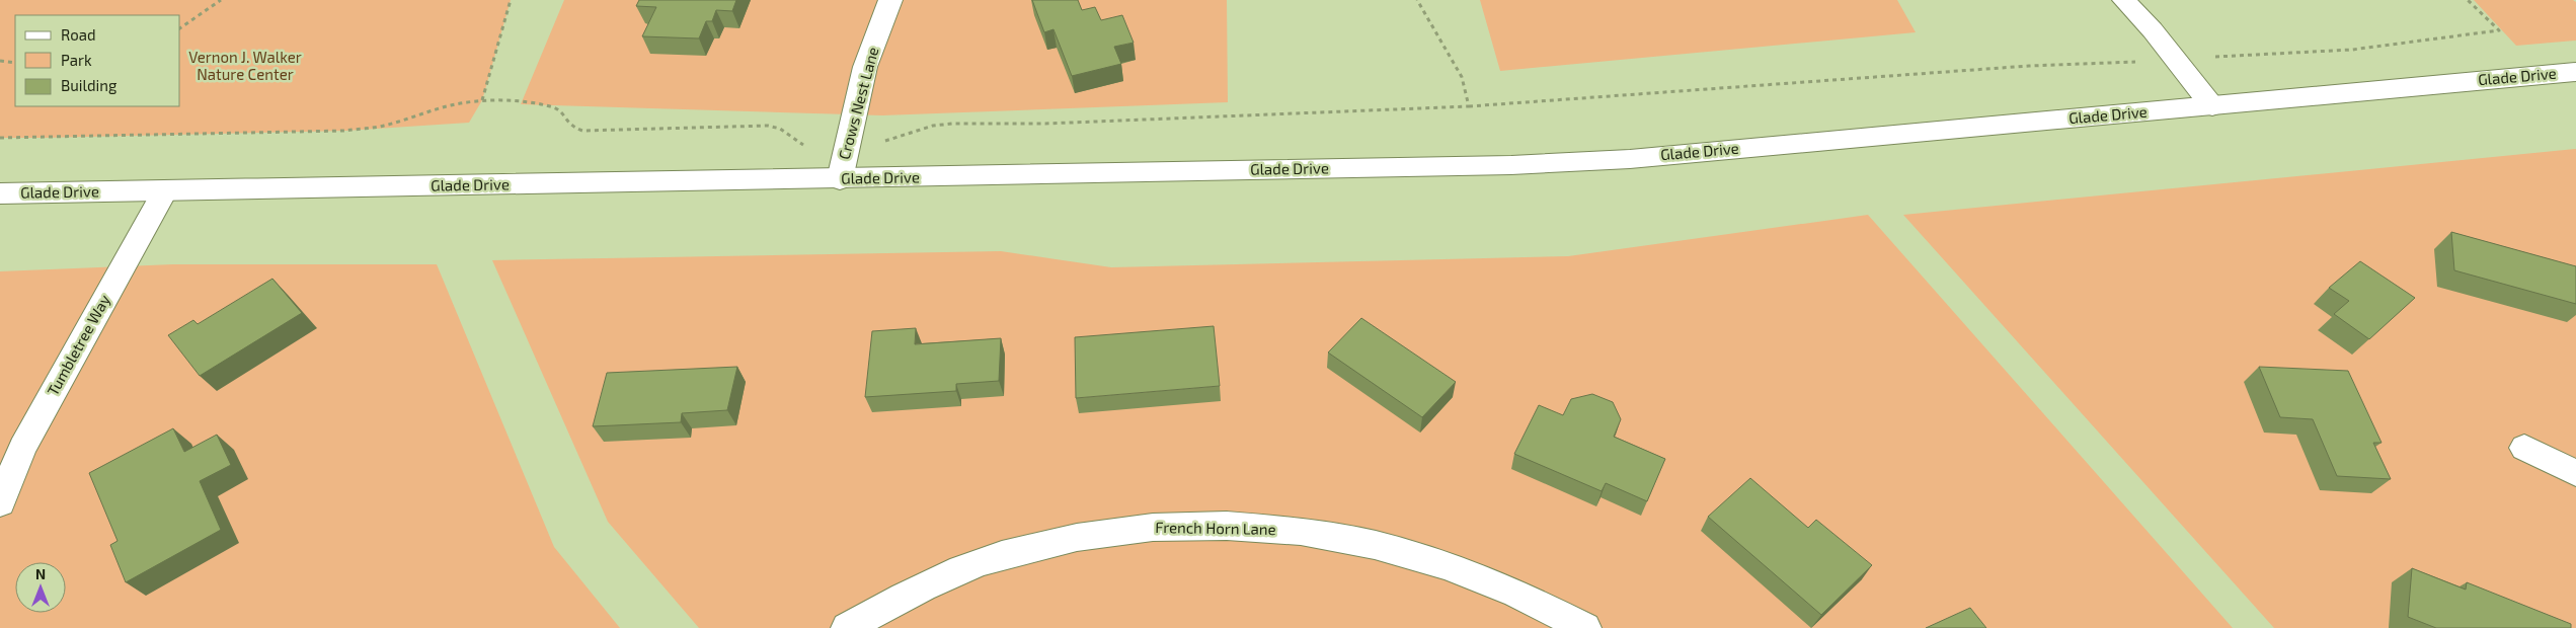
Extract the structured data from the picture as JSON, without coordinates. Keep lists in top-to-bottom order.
{
  "streets": {
    "street": [
      "Glade Drive",
      "Crows Nest Lane",
      "Tumbletree Way",
      "French Horn Lane"
    ]
  },
  "crossings": [
    ["Glade Drive", "Crows Nest Lane"],
    ["Glade Drive", "Tumbletree Way"]
  ],
  "parks": ["Vernon J. Walker Nature Center"],
  "legend": ["Road", "Park", "Building"],
  "north": "top"
}
